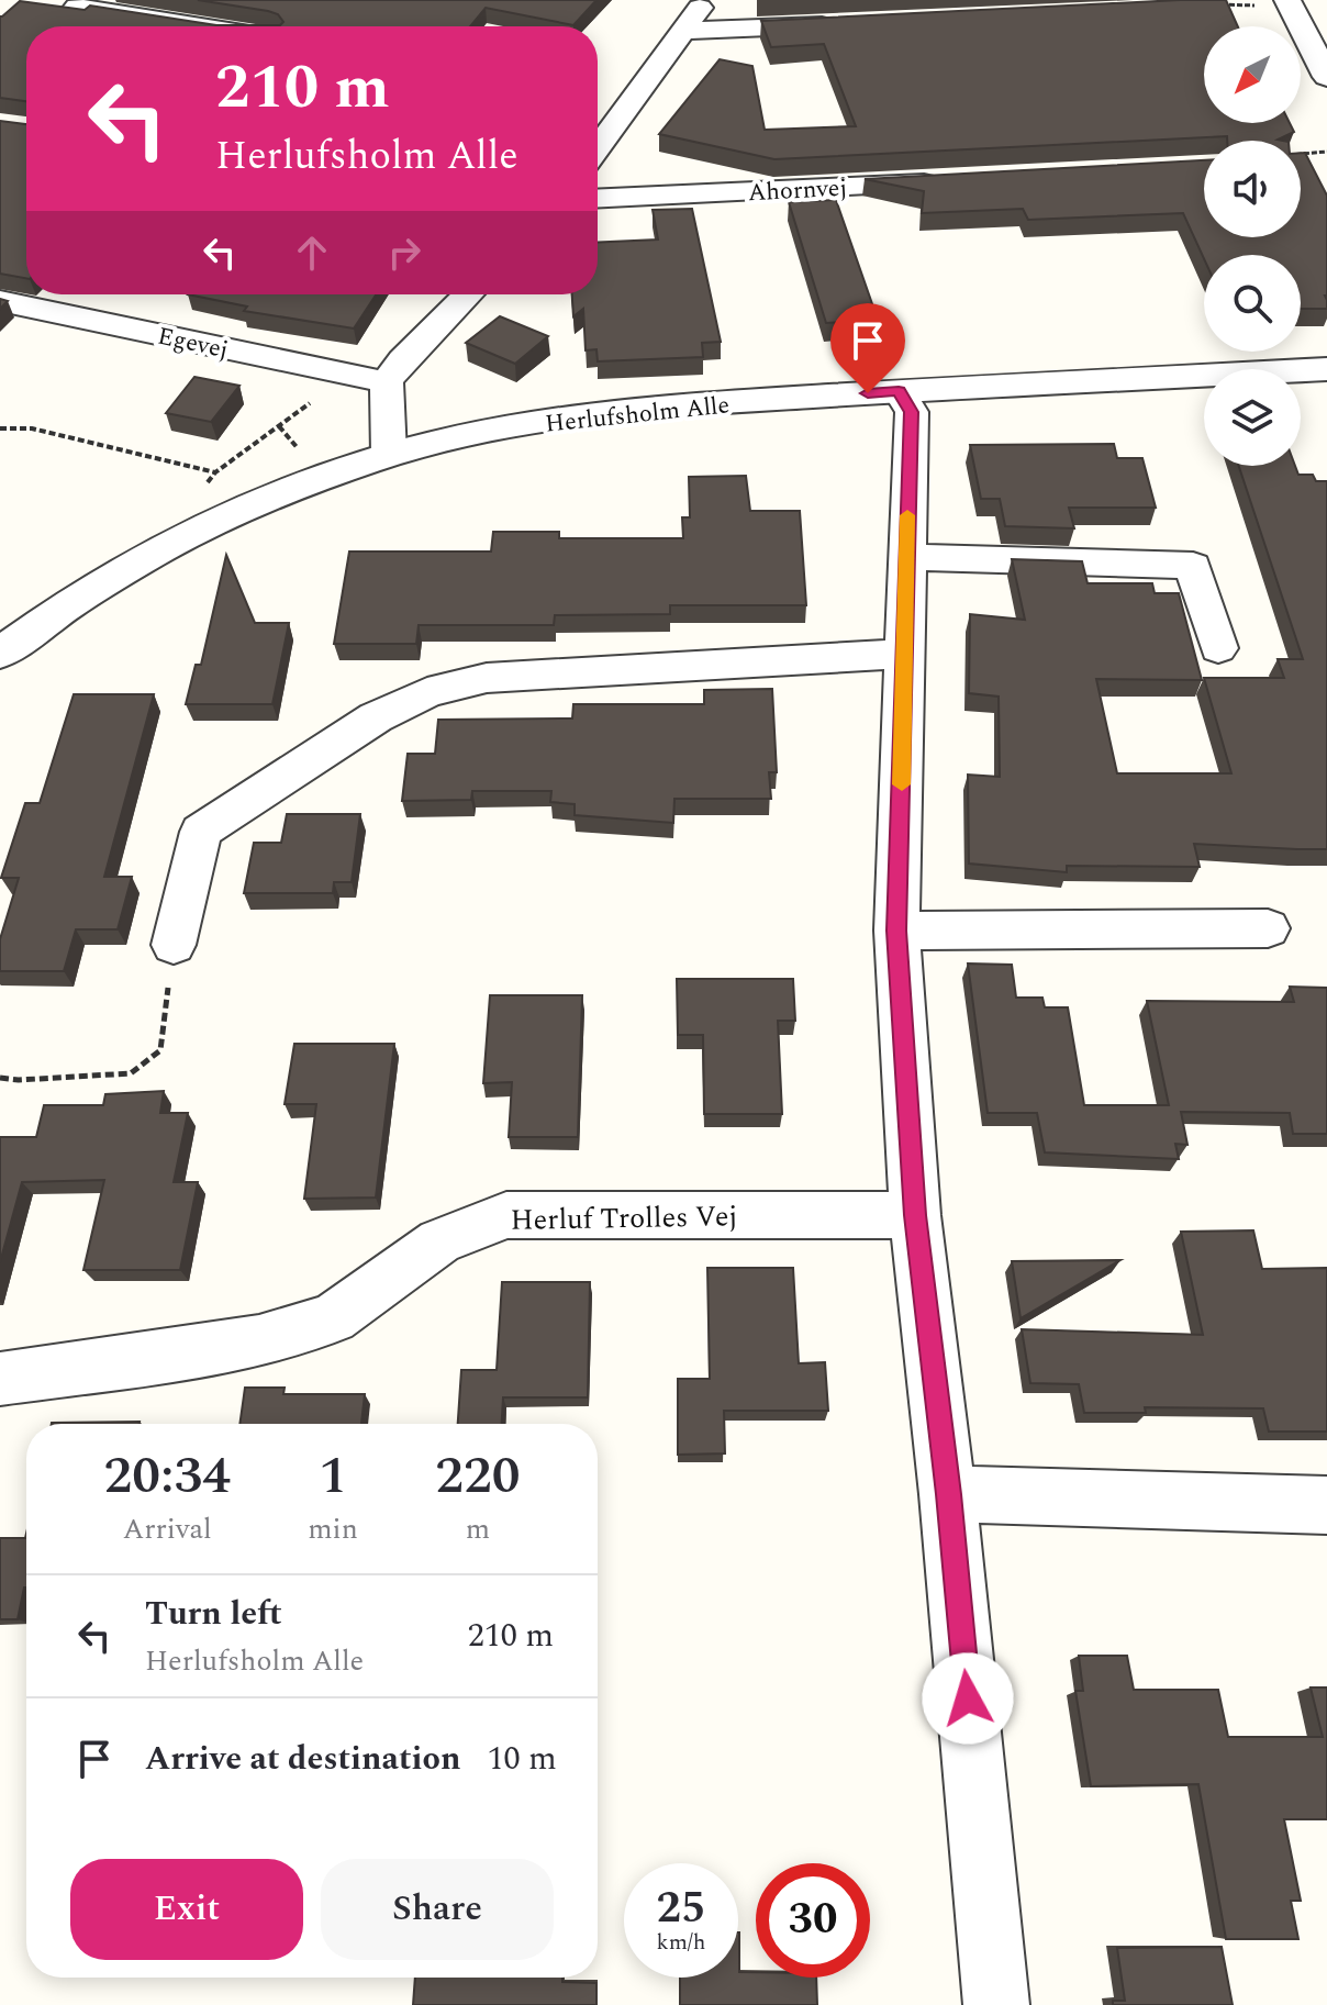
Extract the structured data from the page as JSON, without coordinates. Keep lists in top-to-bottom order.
{
  "streets": {
    "street": [
      "Ahornvej",
      "Egevej",
      "Herlufsholm Alle",
      "Herluf Trolles Vej"
    ]
  },
  "north": "bottom left",
  "page": {
    "turn": ["210 m", "Herlufsholm Alle"],
    "eta": [
      "20:34",
      "Arrival",
      "1",
      "min",
      "220",
      "m"
    ],
    "list": [
      {
        "name": "Turn left",
        "note": "Herlufsholm Alle",
        "value": "210 m"
      },
      {
        "name": "Arrive at destination",
        "value": "10 m"
      }
    ],
    "buttons": ["Exit", "Share"],
    "speed": "25 km/h",
    "limit": "30"
  }
}
